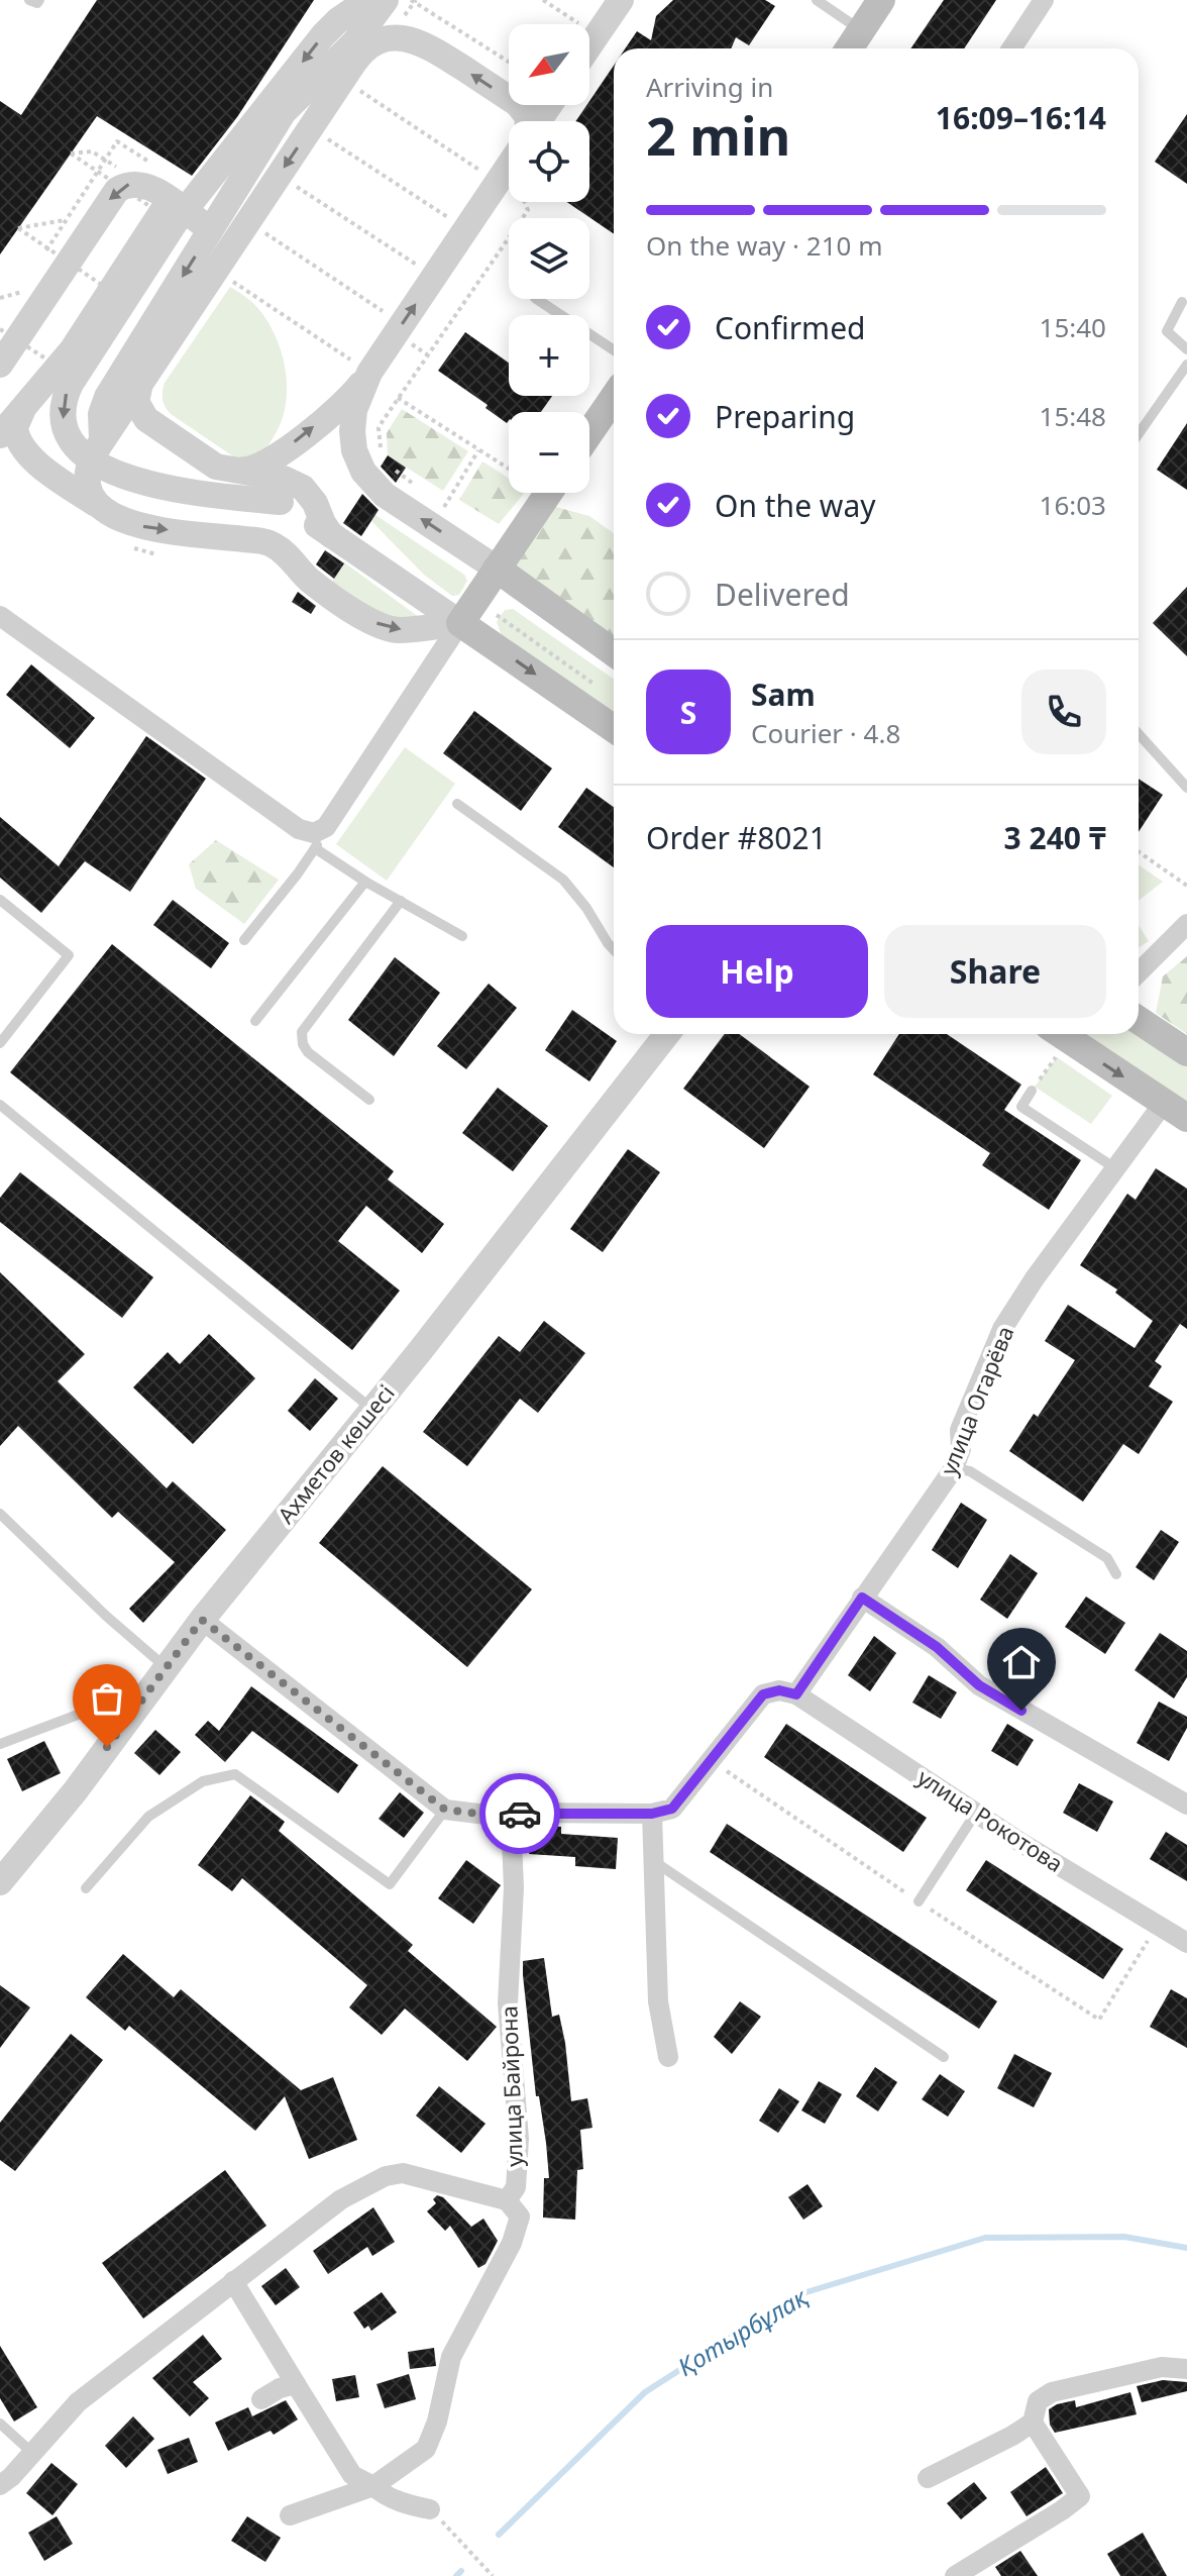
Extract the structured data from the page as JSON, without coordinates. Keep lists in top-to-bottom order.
{
  "streets": {
    "street": [
      "улица Огарёва",
      "Ахметов көшесі",
      "улица Рокотова",
      "улица Байрона"
    ]
  },
  "crossings": [
    ["улица Огарёва", "улица Рокотова"]
  ],
  "water": ["Қотырбұлақ"],
  "north": "bottom left",
  "page": {
    "map_buttons": ["+", "−"],
    "heading": ["2 min", "Arriving in", "16:09–16:14"],
    "panel": [
      "Sam",
      "Courier · 4.8",
      "Order #8021",
      "3 240 ₸"
    ],
    "bar": "On the way · 210 m",
    "list": [
      ["Confirmed", "15:40"],
      ["Preparing", "15:48"],
      ["On the way", "16:03"],
      "Delivered"
    ],
    "round": "S",
    "buttons": ["Help", "Share"]
  }
}
